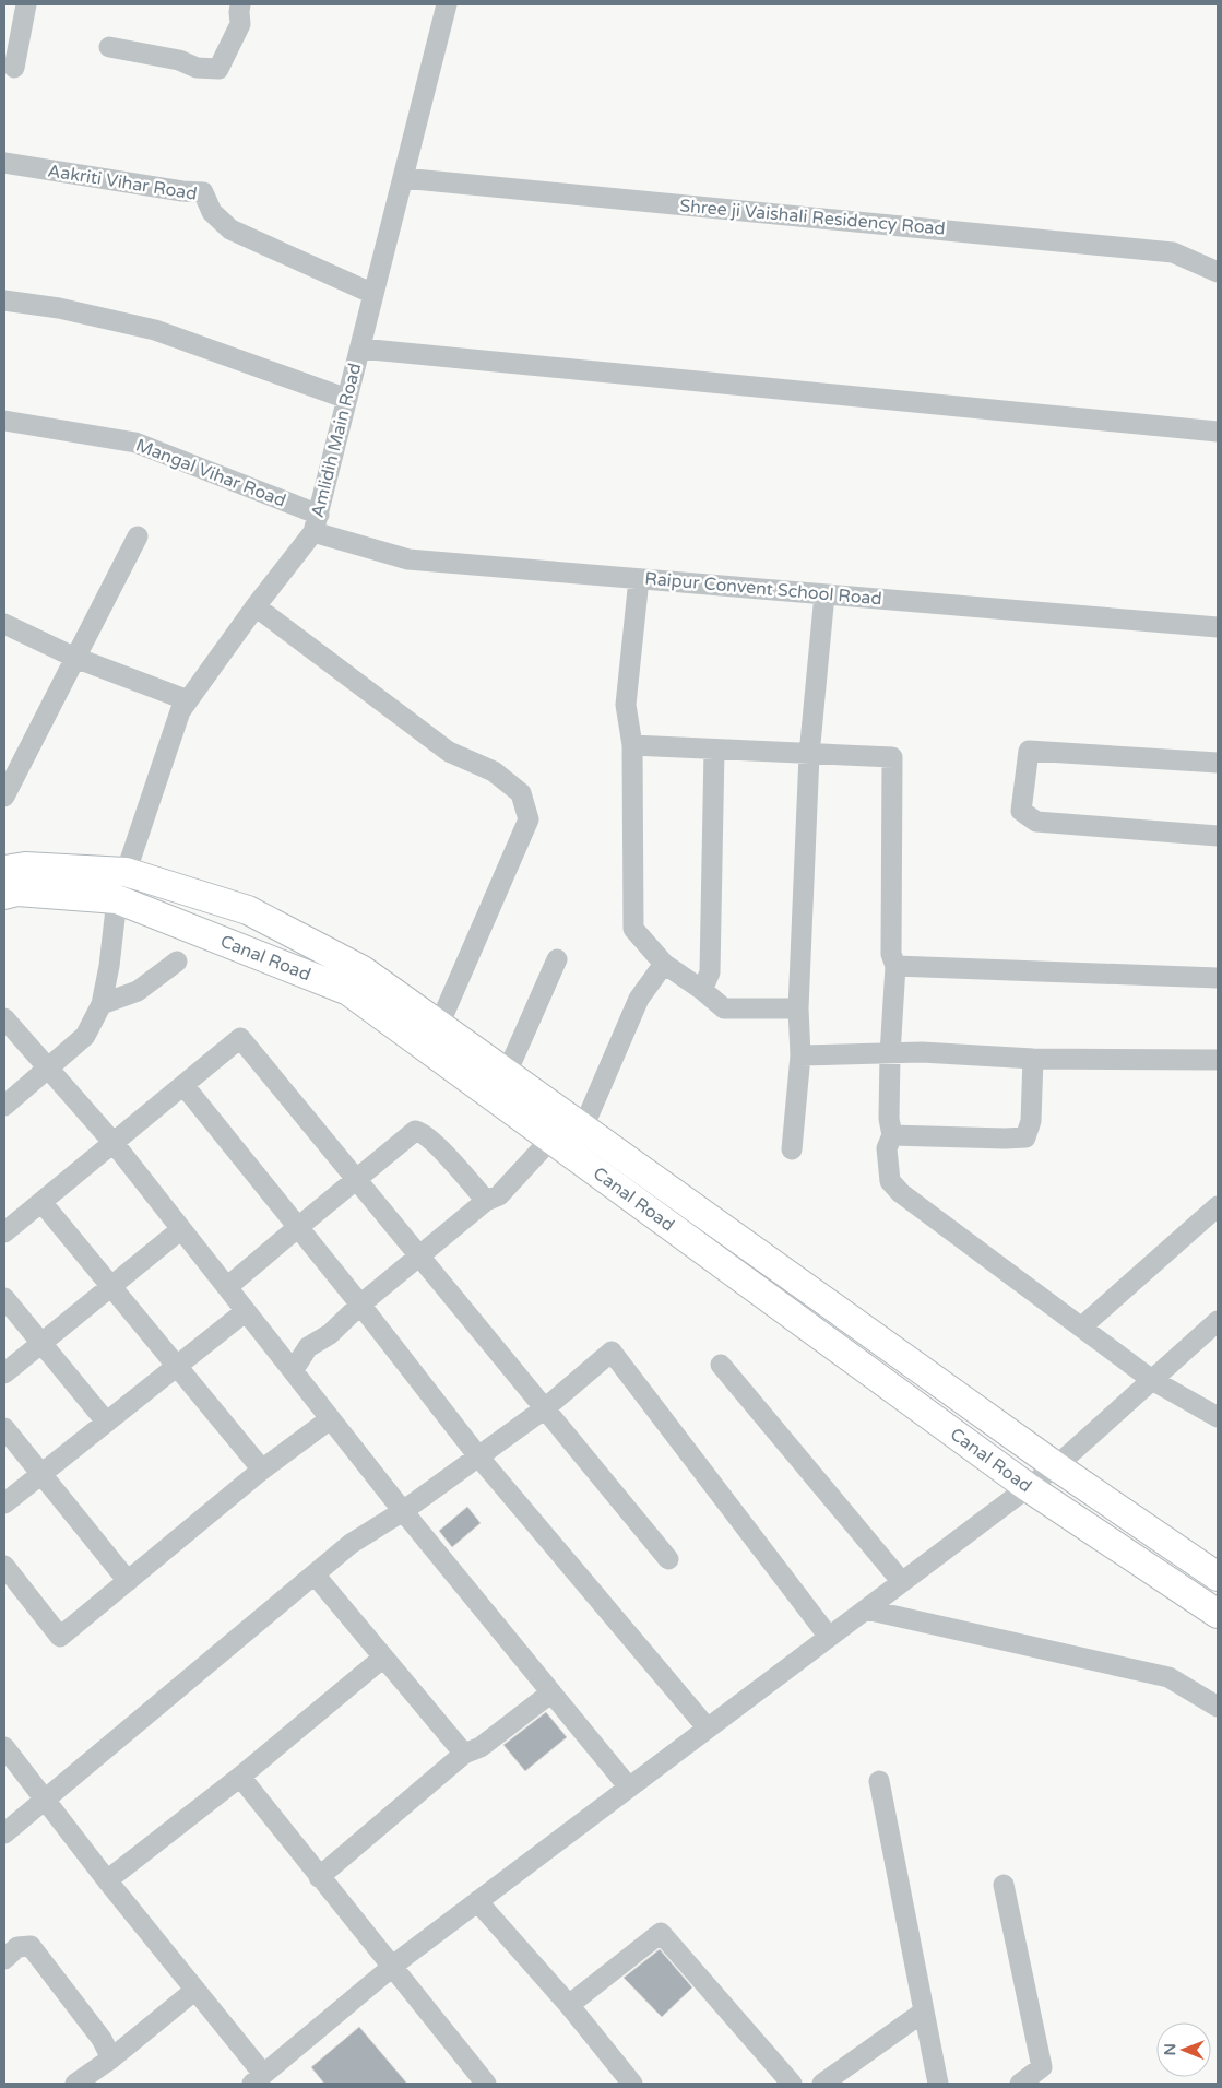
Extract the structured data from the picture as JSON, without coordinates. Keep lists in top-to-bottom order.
{
  "streets": {
    "main road": ["Canal Road"],
    "street": [
      "Aakriti Vihar Road",
      "Shree ji Vaishali Residency Road",
      "Amlidih Main Road",
      "Mangal Vihar Road",
      "Raipur Convent School Road"
    ]
  },
  "crossings": [
    ["Aakriti Vihar Road", "Amlidih Main Road"],
    ["Shree ji Vaishali Residency Road", "Amlidih Main Road"],
    ["Amlidih Main Road", "Mangal Vihar Road"],
    ["Amlidih Main Road", "Raipur Convent School Road"],
    ["Amlidih Main Road", "Canal Road"],
    ["Mangal Vihar Road", "Raipur Convent School Road"]
  ],
  "north": "left"
}
